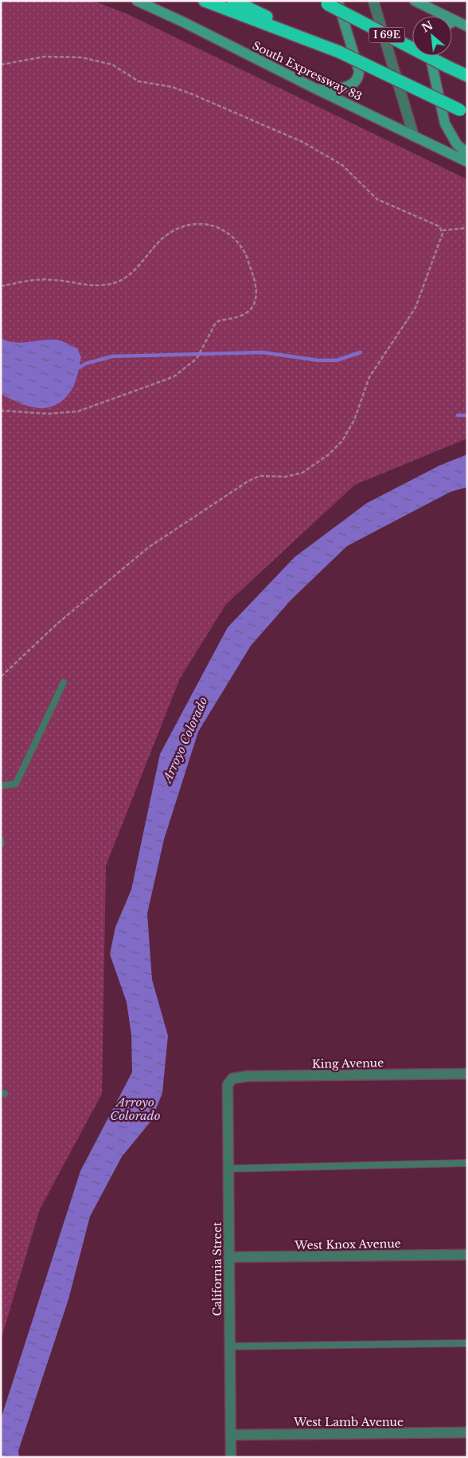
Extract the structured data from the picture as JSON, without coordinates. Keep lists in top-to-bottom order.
{
  "streets": {
    "highway": ["I 69E"],
    "main road": ["South Expressway 83"],
    "street": [
      "King Avenue",
      "West Knox Avenue",
      "California Street",
      "West Lamb Avenue"
    ]
  },
  "crossings": [
    ["King Avenue", "California Street"],
    ["West Knox Avenue", "California Street"],
    ["California Street", "West Lamb Avenue"]
  ],
  "water": ["Arroyo Colorado"],
  "north": "top left"
}
